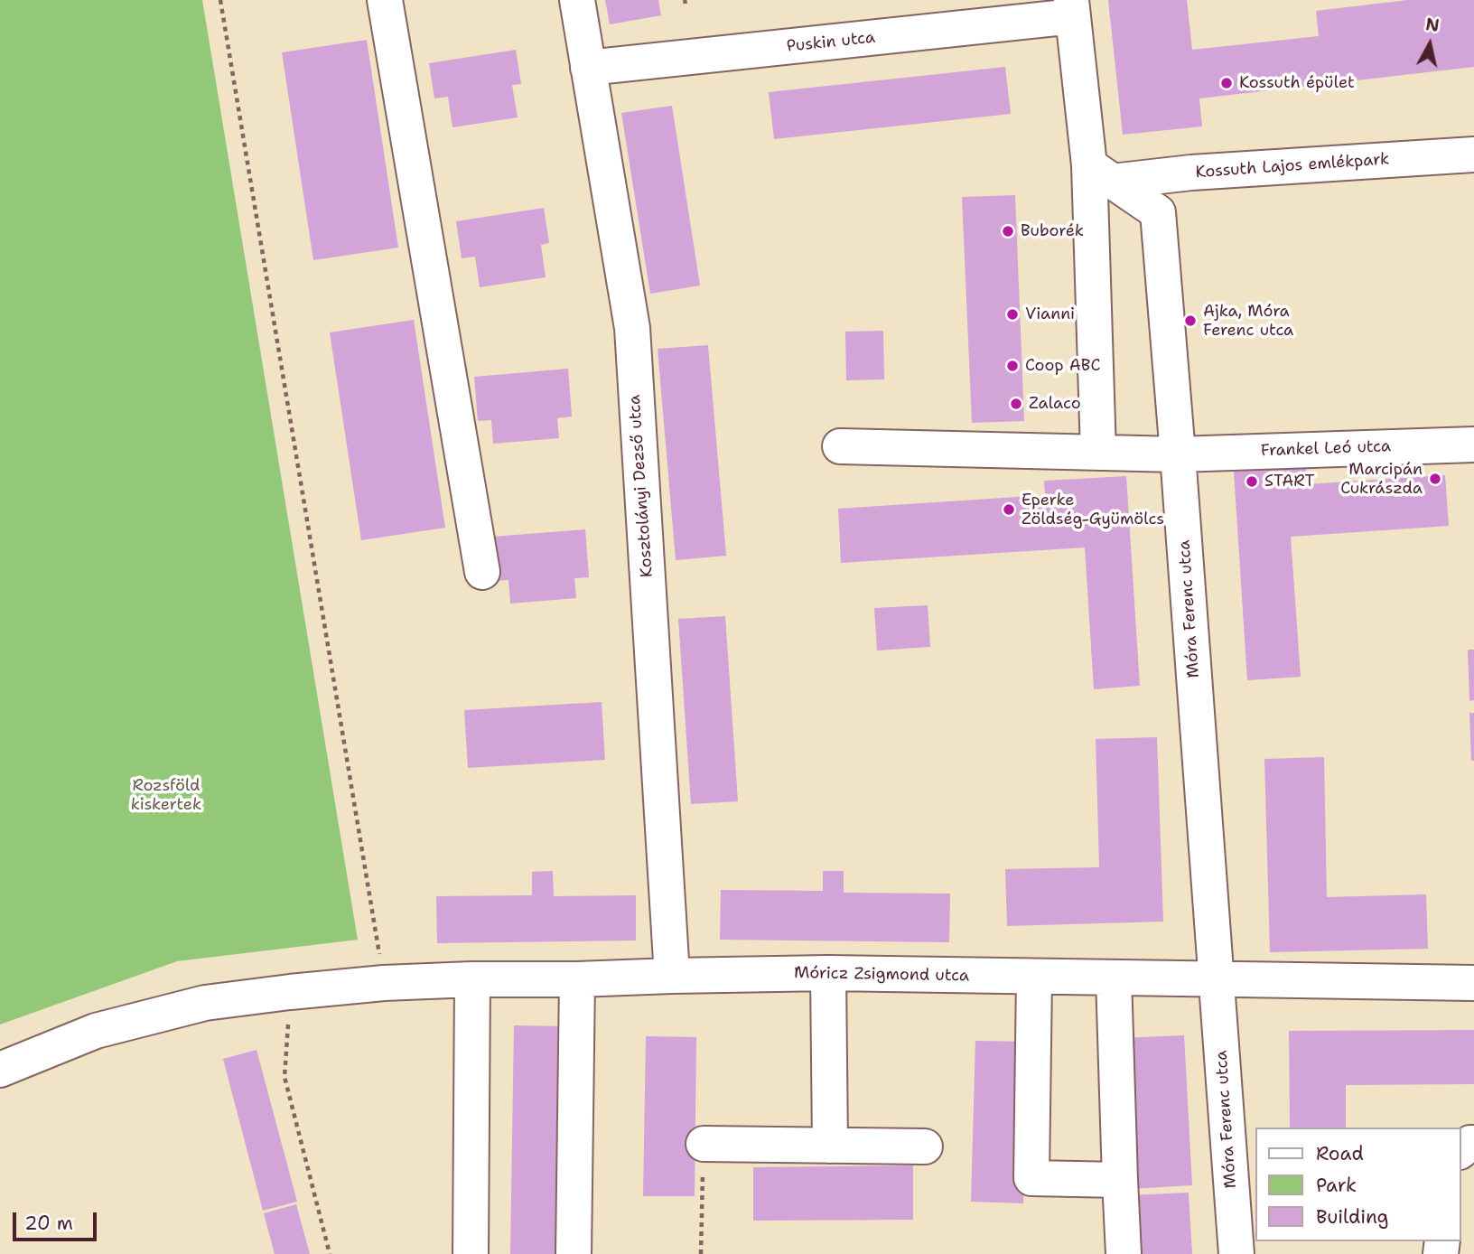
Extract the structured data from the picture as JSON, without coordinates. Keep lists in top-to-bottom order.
{
  "streets": {
    "street": [
      "Puskin utca",
      "Kossuth Lajos emlékpark",
      "Frankel Leó utca",
      "Kosztolányi Dezső utca",
      "Móra Ferenc utca",
      "Móricz Zsigmond utca"
    ]
  },
  "crossings": [
    ["Puskin utca", "Kosztolányi Dezső utca"],
    ["Kossuth Lajos emlékpark", "Móra Ferenc utca"],
    ["Frankel Leó utca", "Móra Ferenc utca"],
    ["Kosztolányi Dezső utca", "Móricz Zsigmond utca"],
    ["Móra Ferenc utca", "Móricz Zsigmond utca"]
  ],
  "parks": ["Rozsföld kiskertek"],
  "places": [
    "Kossuth épület",
    "Buborék",
    "Vianni",
    "Ajka, Móra Ferenc utca",
    "Coop ABC",
    "Zalaco",
    "Marcipán Cukrászda",
    "START",
    "Eperke Zöldség-Gyümölcs"
  ],
  "legend": ["Road", "Park", "Building"],
  "scale_bar": "20 m",
  "north": "top"
}
